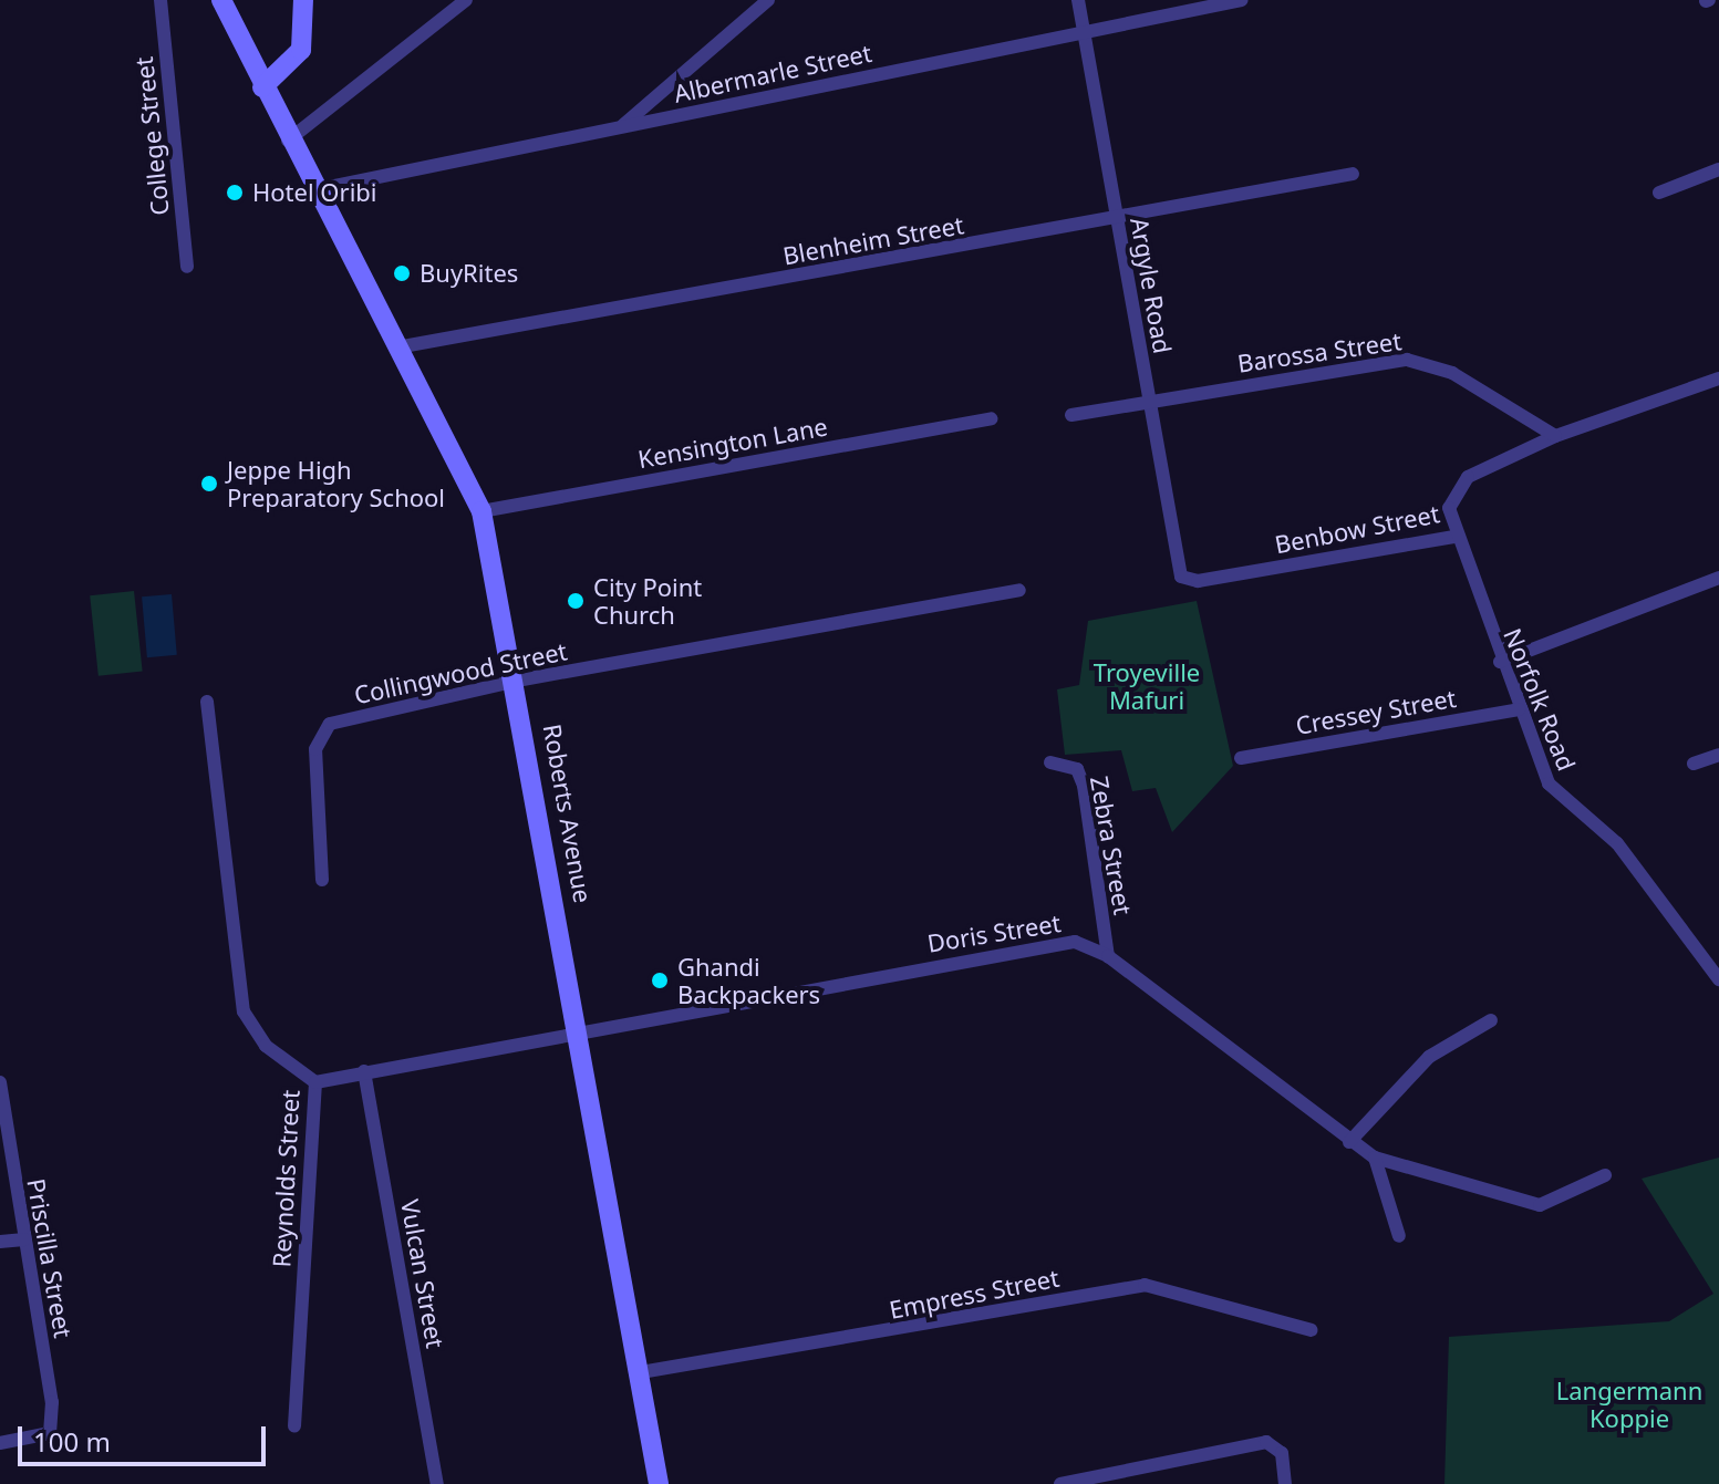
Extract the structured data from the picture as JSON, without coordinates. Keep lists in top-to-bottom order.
{
  "streets": {
    "main road": ["Roberts Avenue"],
    "street": [
      "Albermarle Street",
      "College Street",
      "Blenheim Street",
      "Argyle Road",
      "Barossa Street",
      "Kensington Lane",
      "Benbow Street",
      "Collingwood Street",
      "Norfolk Road",
      "Cressey Street",
      "Zebra Street",
      "Doris Street",
      "Reynolds Street",
      "Priscilla Street",
      "Vulcan Street",
      "Empress Street"
    ]
  },
  "crossings": [
    ["Albermarle Street", "Argyle Road"],
    ["Albermarle Street", "Roberts Avenue"],
    ["Blenheim Street", "Argyle Road"],
    ["Blenheim Street", "Roberts Avenue"],
    ["Argyle Road", "Barossa Street"],
    ["Argyle Road", "Benbow Street"],
    ["Barossa Street", "Benbow Street"],
    ["Kensington Lane", "Roberts Avenue"],
    ["Benbow Street", "Norfolk Road"],
    ["Collingwood Street", "Roberts Avenue"],
    ["Norfolk Road", "Cressey Street"],
    ["Roberts Avenue", "Doris Street"],
    ["Roberts Avenue", "Empress Street"],
    ["Zebra Street", "Doris Street"],
    ["Doris Street", "Reynolds Street"],
    ["Doris Street", "Vulcan Street"]
  ],
  "parks": ["Troyeville Mafuri", "Langermann Koppie"],
  "places": [
    "Hotel Oribi",
    "BuyRites",
    "Jeppe High Preparatory School",
    "City Point Church",
    "Ghandi Backpackers"
  ],
  "scale_bar": "100 m"
}
